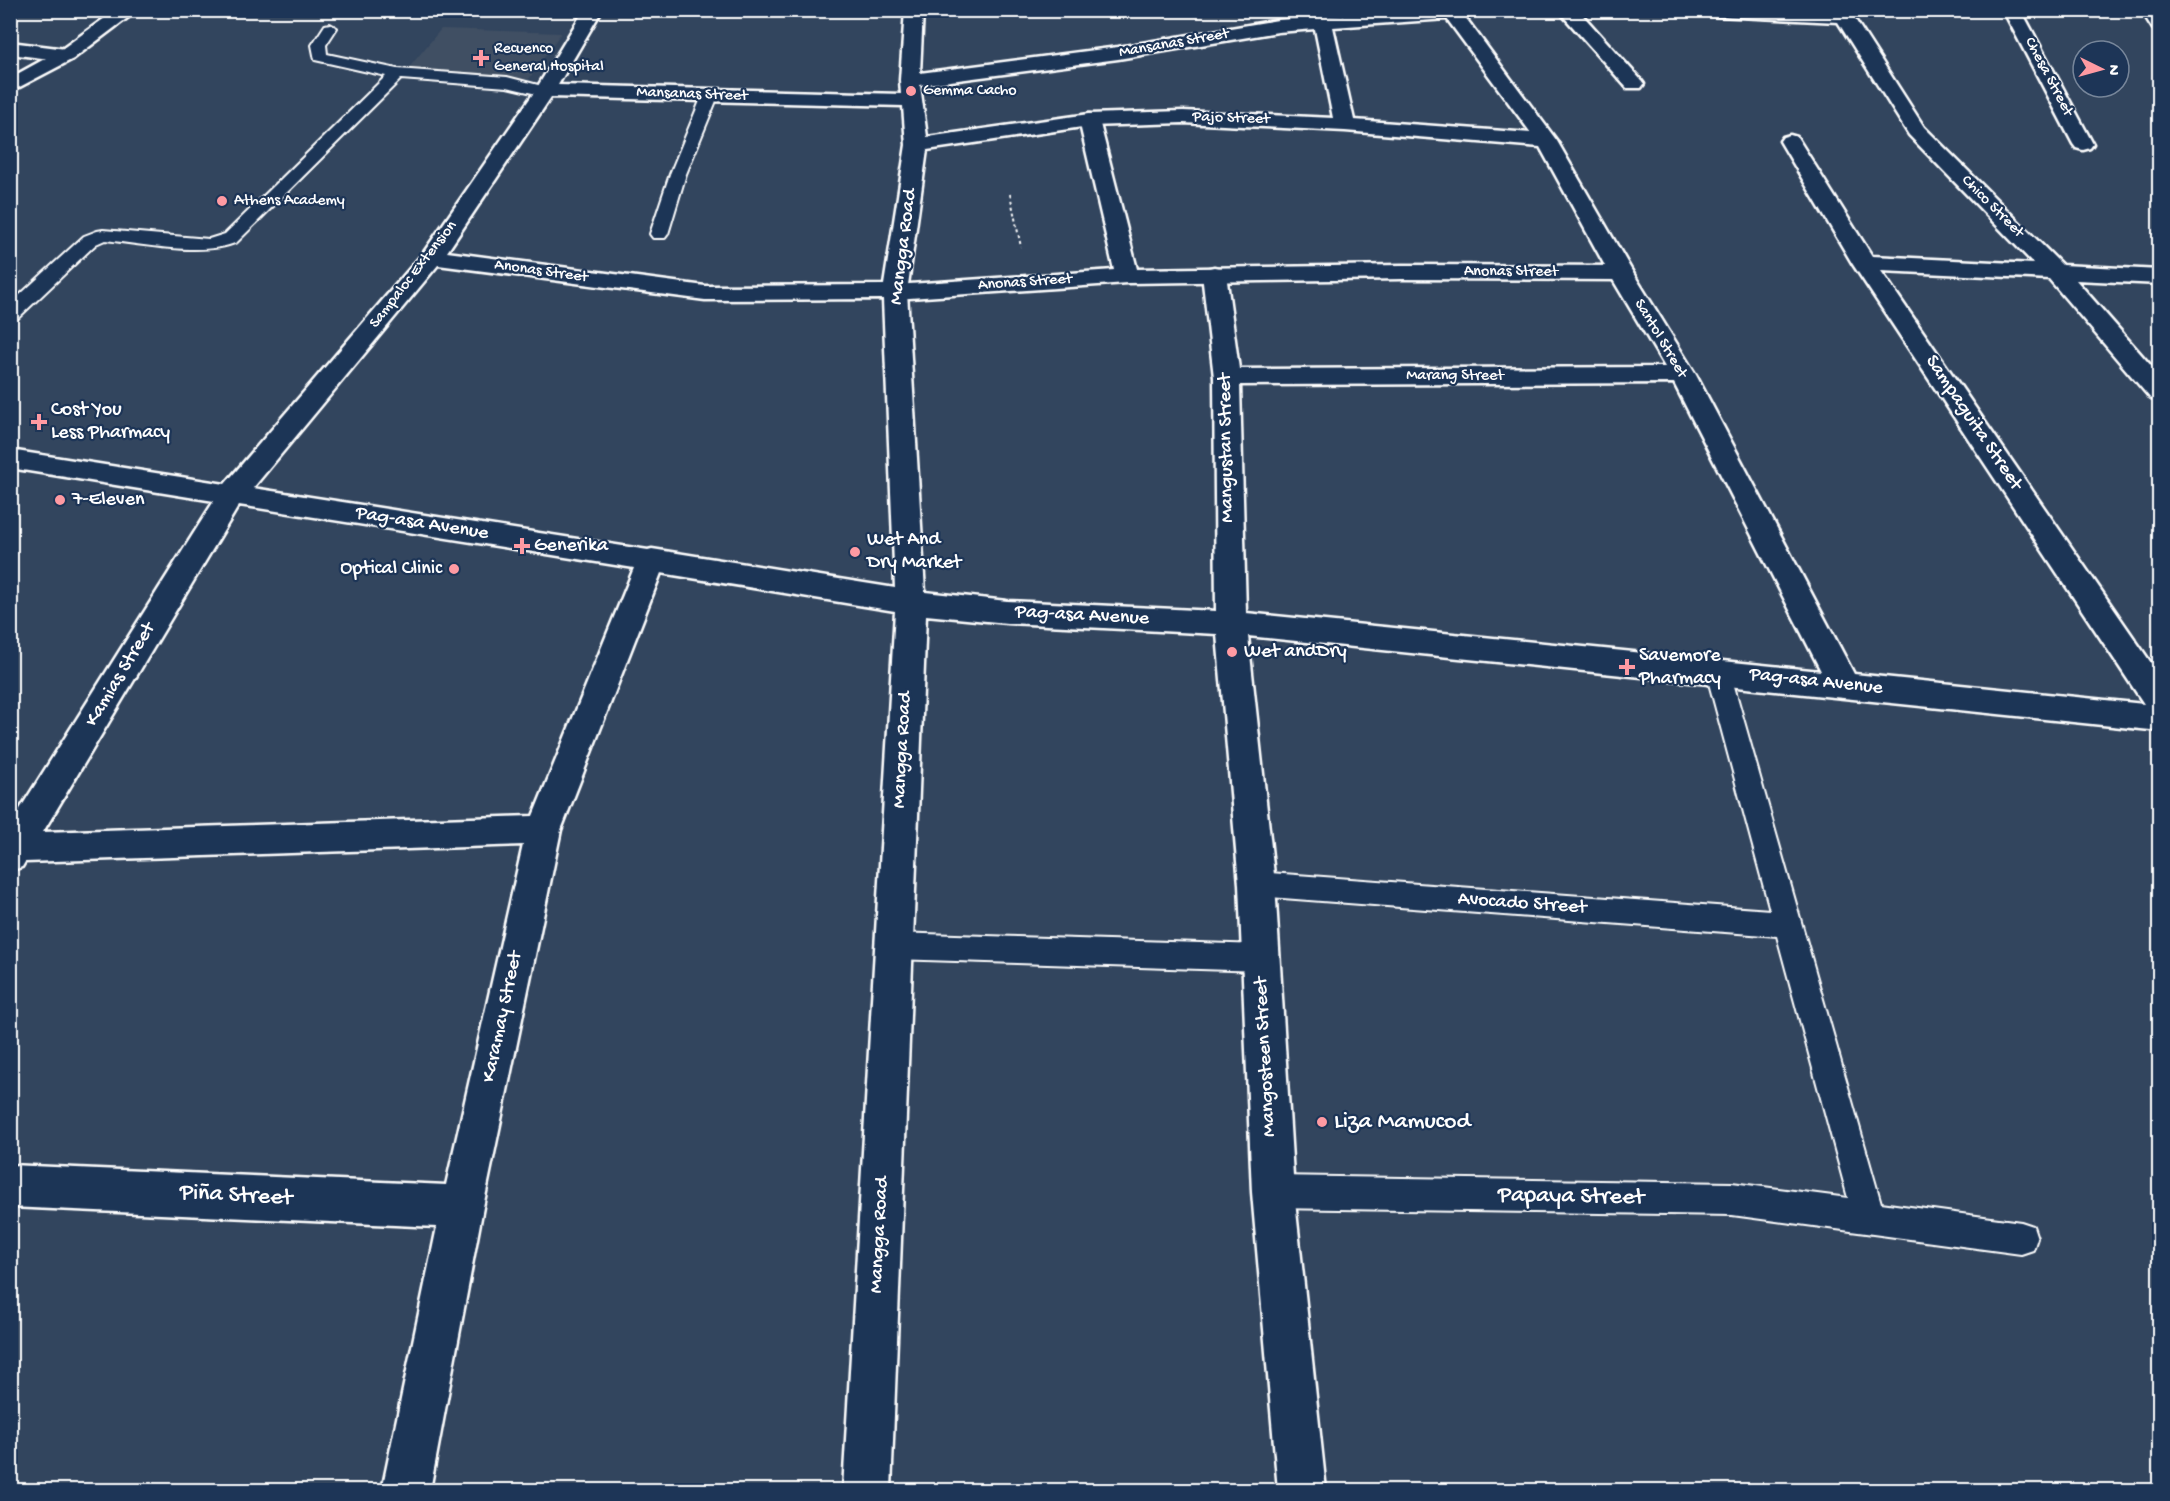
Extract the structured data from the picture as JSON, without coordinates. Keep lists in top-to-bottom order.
{
  "streets": {
    "street": [
      "Mansanas Street",
      "Chesa Street",
      "Pajo Street",
      "Chico Street",
      "Mangga Road",
      "Anonas Street",
      "Sampaloc Extension",
      "Santol Street",
      "Marang Street",
      "Sampaguita Street",
      "Mangustan Street",
      "Pag-asa Avenue",
      "Kamias Street",
      "Karamay Street",
      "Mangosteen Street",
      "Piña Street"
    ],
    "lane": ["Avocado Street", "Papaya Street"]
  },
  "crossings": [
    ["Mansanas Street", "Mangga Road"],
    ["Mansanas Street", "Sampaloc Extension"],
    ["Mansanas Street", "Santol Street"],
    ["Pajo Street", "Mangga Road"],
    ["Pajo Street", "Santol Street"],
    ["Mangga Road", "Anonas Street"],
    ["Mangga Road", "Pag-asa Avenue"],
    ["Anonas Street", "Sampaloc Extension"],
    ["Anonas Street", "Santol Street"],
    ["Anonas Street", "Mangustan Street"],
    ["Sampaloc Extension", "Pag-asa Avenue"],
    ["Sampaloc Extension", "Kamias Street"],
    ["Santol Street", "Marang Street"],
    ["Santol Street", "Pag-asa Avenue"],
    ["Marang Street", "Mangustan Street"],
    ["Mangustan Street", "Pag-asa Avenue"],
    ["Mangustan Street", "Mangosteen Street"],
    ["Pag-asa Avenue", "Kamias Street"],
    ["Pag-asa Avenue", "Karamay Street"],
    ["Pag-asa Avenue", "Mangosteen Street"],
    ["Avocado Street", "Mangosteen Street"],
    ["Karamay Street", "Piña Street"],
    ["Mangosteen Street", "Papaya Street"]
  ],
  "places": {
    "health": [
      "Recuenco General Hospital",
      "Cost You Less Pharmacy",
      "Generika",
      "Savemore Pharmacy"
    ],
    "other": [
      "Gemma Cacho",
      "Athens Academy",
      "7-Eleven",
      "Wet And Dry Market",
      "Optical Clinic",
      "Wet andDry",
      "Liza Mamucod"
    ]
  },
  "north": "right"
}
